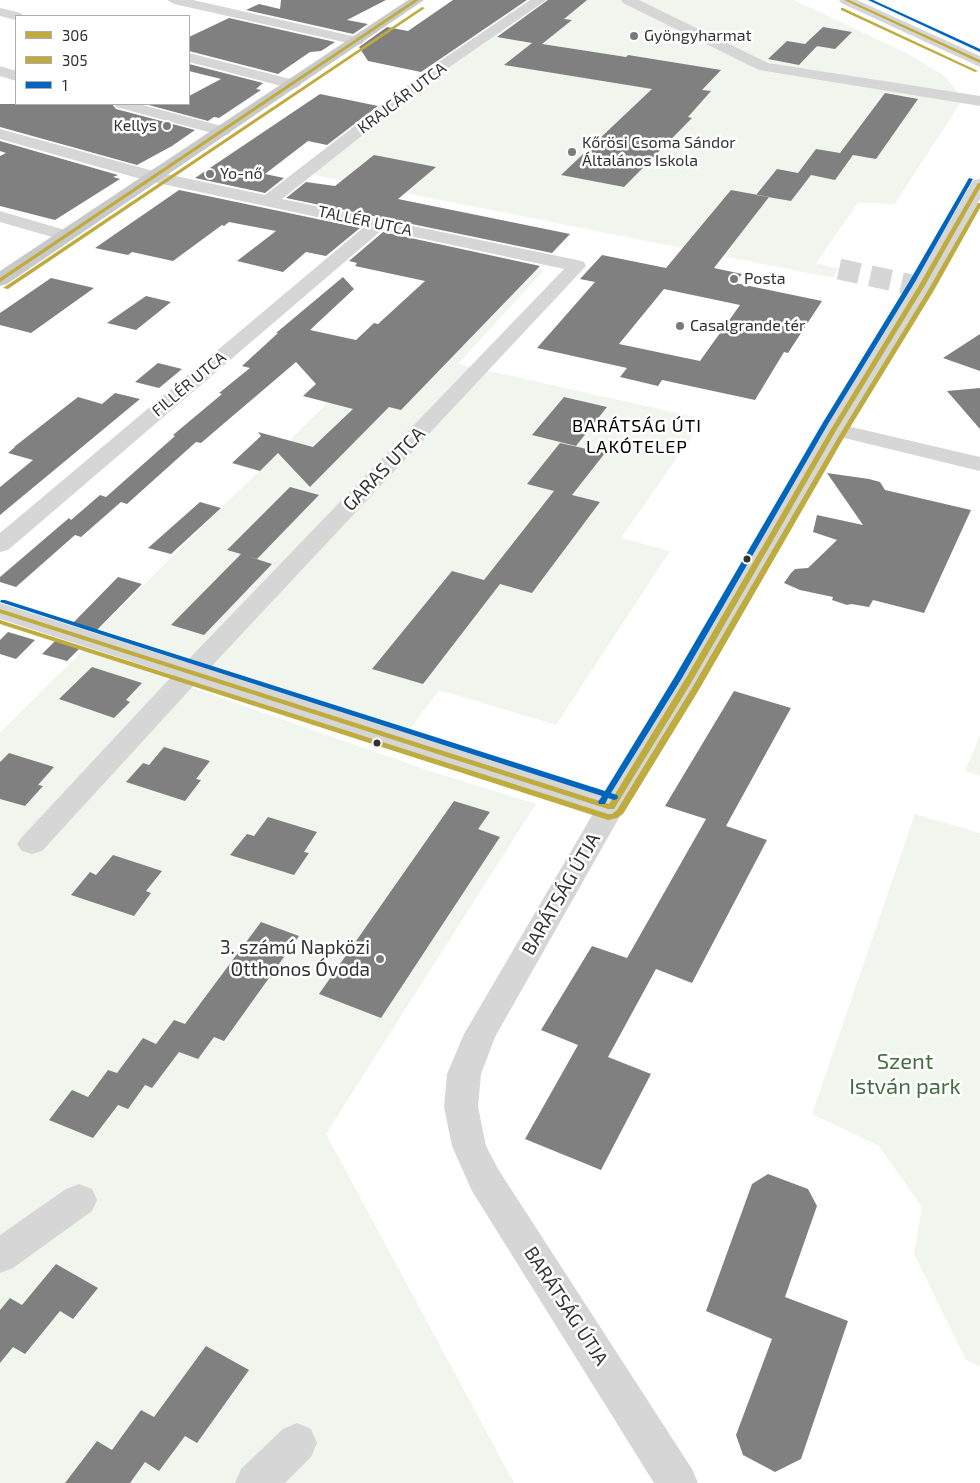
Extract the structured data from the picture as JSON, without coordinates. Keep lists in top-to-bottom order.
{
  "streets": {
    "street": [
      "KRAJCÁR UTCA",
      "TALLÉR UTCA",
      "FILLÉR UTCA",
      "GARAS UTCA",
      "BARÁTSÁG ÚTJA"
    ]
  },
  "crossings": [
    ["KRAJCÁR UTCA", "TALLÉR UTCA"],
    ["TALLÉR UTCA", "FILLÉR UTCA"],
    ["TALLÉR UTCA", "GARAS UTCA"]
  ],
  "districts": ["BARÁTSÁG ÚTI LAKÓTELEP"],
  "parks": ["Szent István park"],
  "places": [
    "Gyöngyharmat",
    "Kellys",
    "Kőrösi Csoma Sándor Általános Iskola",
    "Yo-nő",
    "Posta",
    "Casalgrande tér",
    "3. számú Napközi Otthonos Óvoda"
  ],
  "lines": ["transit line 306", "transit line 1", "transit line 305"],
  "legend": ["306", "305", "1"]
}
